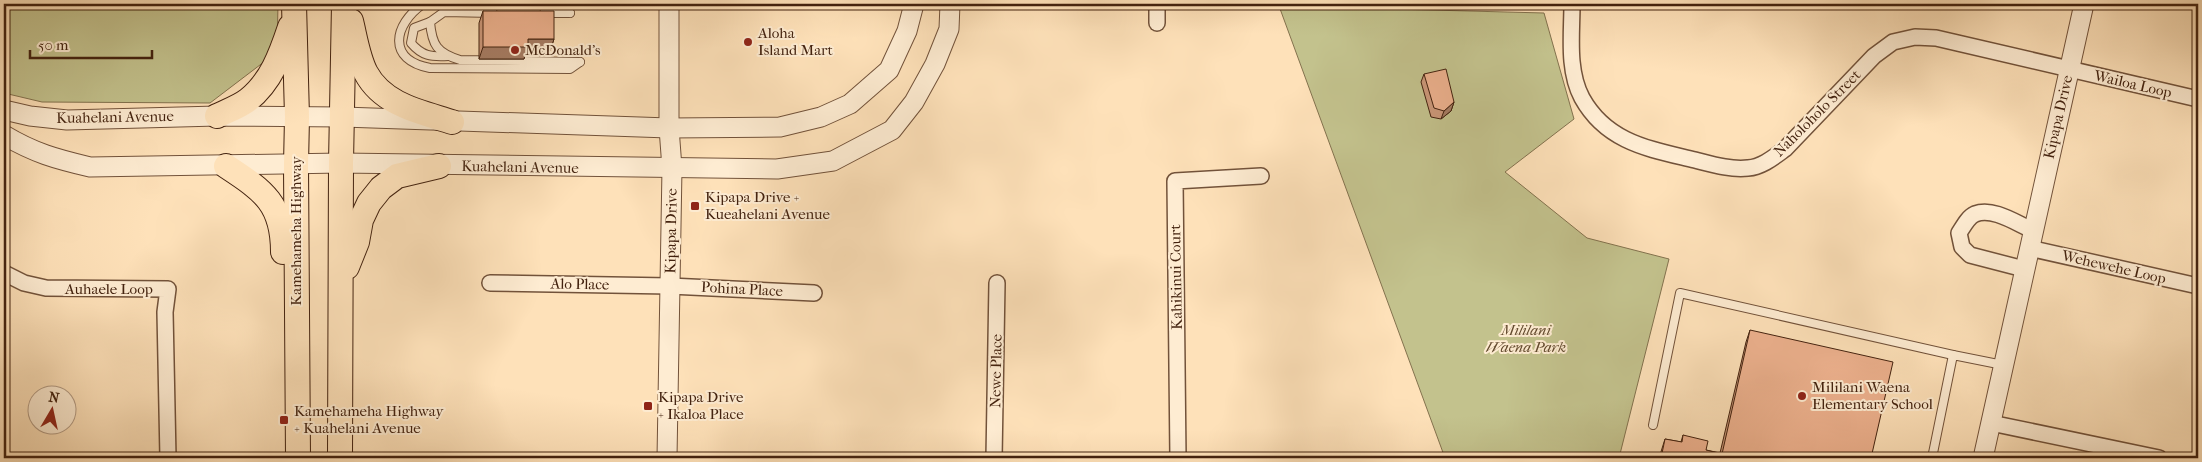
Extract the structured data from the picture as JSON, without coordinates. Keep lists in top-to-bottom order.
{
  "streets": {
    "main road": ["Kamehameha Highway"],
    "street": [
      "Wailoa Loop",
      "Naholoholo Street",
      "Kuahelani Avenue",
      "Kipapa Drive",
      "Wehewehe Loop",
      "Kahikinui Court",
      "Alo Place",
      "Auhaele Loop",
      "Pohina Place",
      "Newe Place"
    ]
  },
  "crossings": [
    ["Wailoa Loop", "Naholoholo Street"],
    ["Wailoa Loop", "Kipapa Drive"],
    ["Naholoholo Street", "Kipapa Drive"],
    ["Kuahelani Avenue", "Kipapa Drive"],
    ["Kuahelani Avenue", "Kamehameha Highway"],
    ["Kipapa Drive", "Wehewehe Loop"],
    ["Kipapa Drive", "Alo Place"],
    ["Kipapa Drive", "Pohina Place"],
    ["Alo Place", "Pohina Place"]
  ],
  "parks": ["Mililani Waena Park"],
  "places": {
    "other": ["Aloha Island Mart", "McDonald's", "Mililani Waena Elementary School"],
    "transit": ["Kipapa Drive + Kueahelani Avenue", "Kipapa Drive + Ikaloa Place", "Kamehameha Highway + Kuahelani Avenue"]
  },
  "scale_bar": "50 m",
  "north": "top"
}
